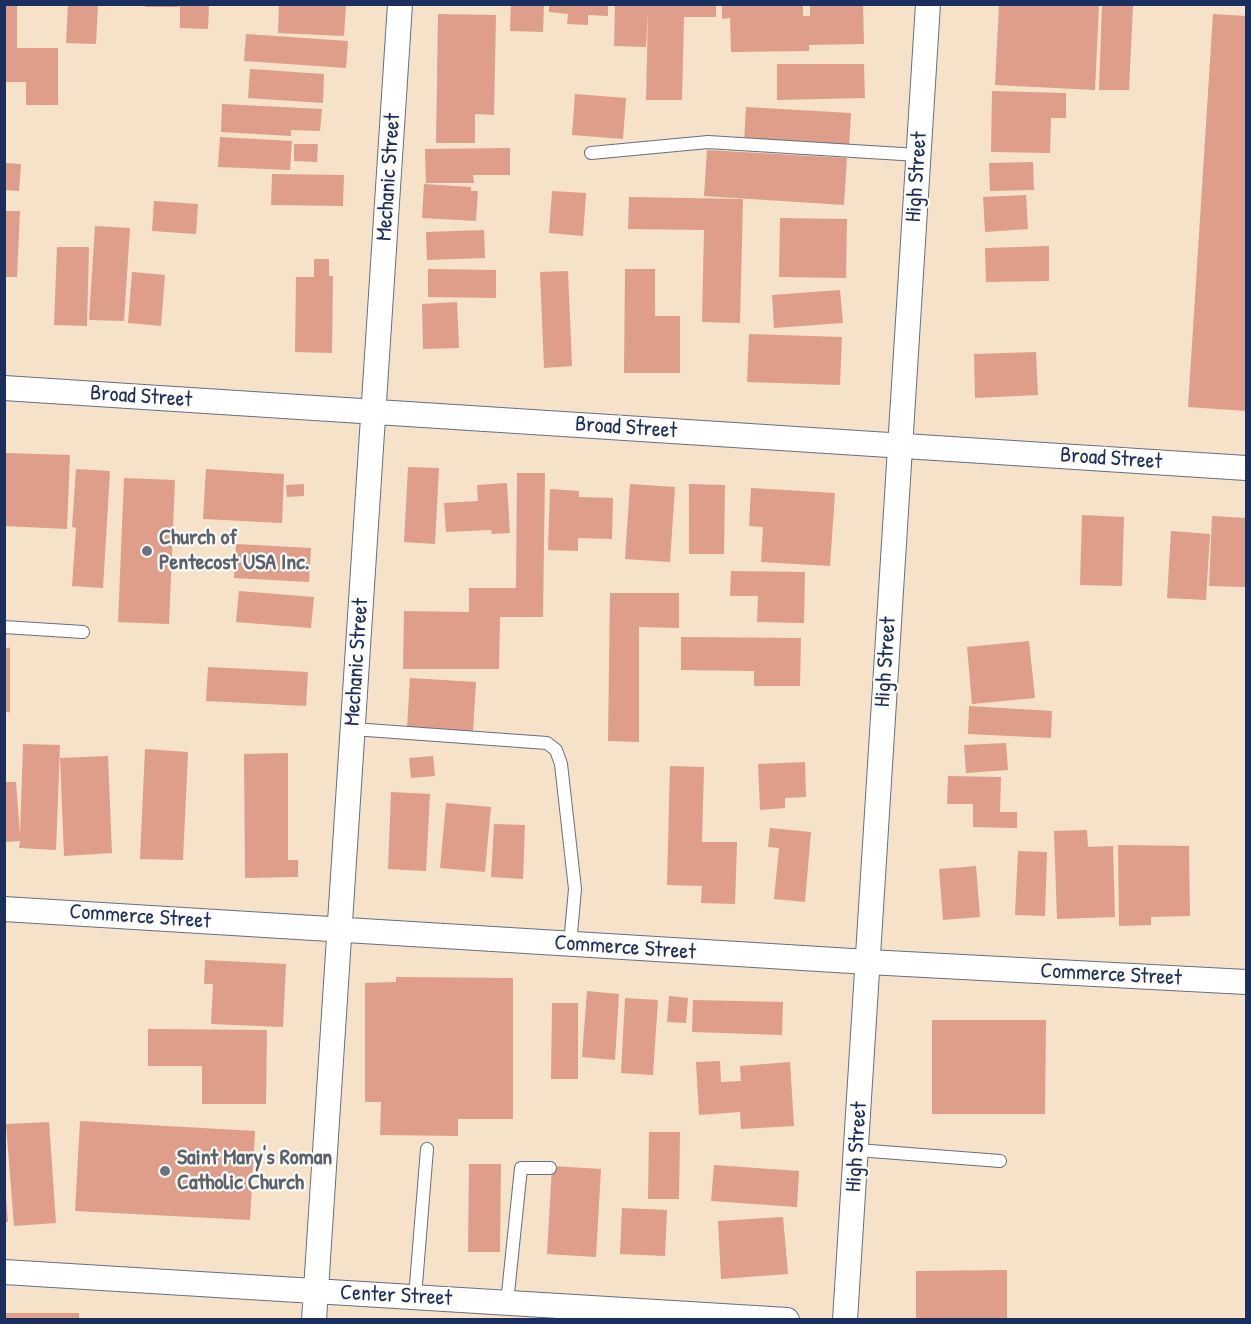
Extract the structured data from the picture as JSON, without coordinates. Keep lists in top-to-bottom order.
{
  "streets": {
    "street": [
      "Mechanic Street",
      "High Street",
      "Broad Street",
      "Commerce Street",
      "Center Street"
    ]
  },
  "crossings": [
    ["Mechanic Street", "Broad Street"],
    ["Mechanic Street", "Commerce Street"],
    ["Mechanic Street", "Center Street"],
    ["High Street", "Broad Street"],
    ["High Street", "Commerce Street"]
  ],
  "places": ["Church of Pentecost USA Inc.", "Saint Mary's Roman Catholic Church"]
}
